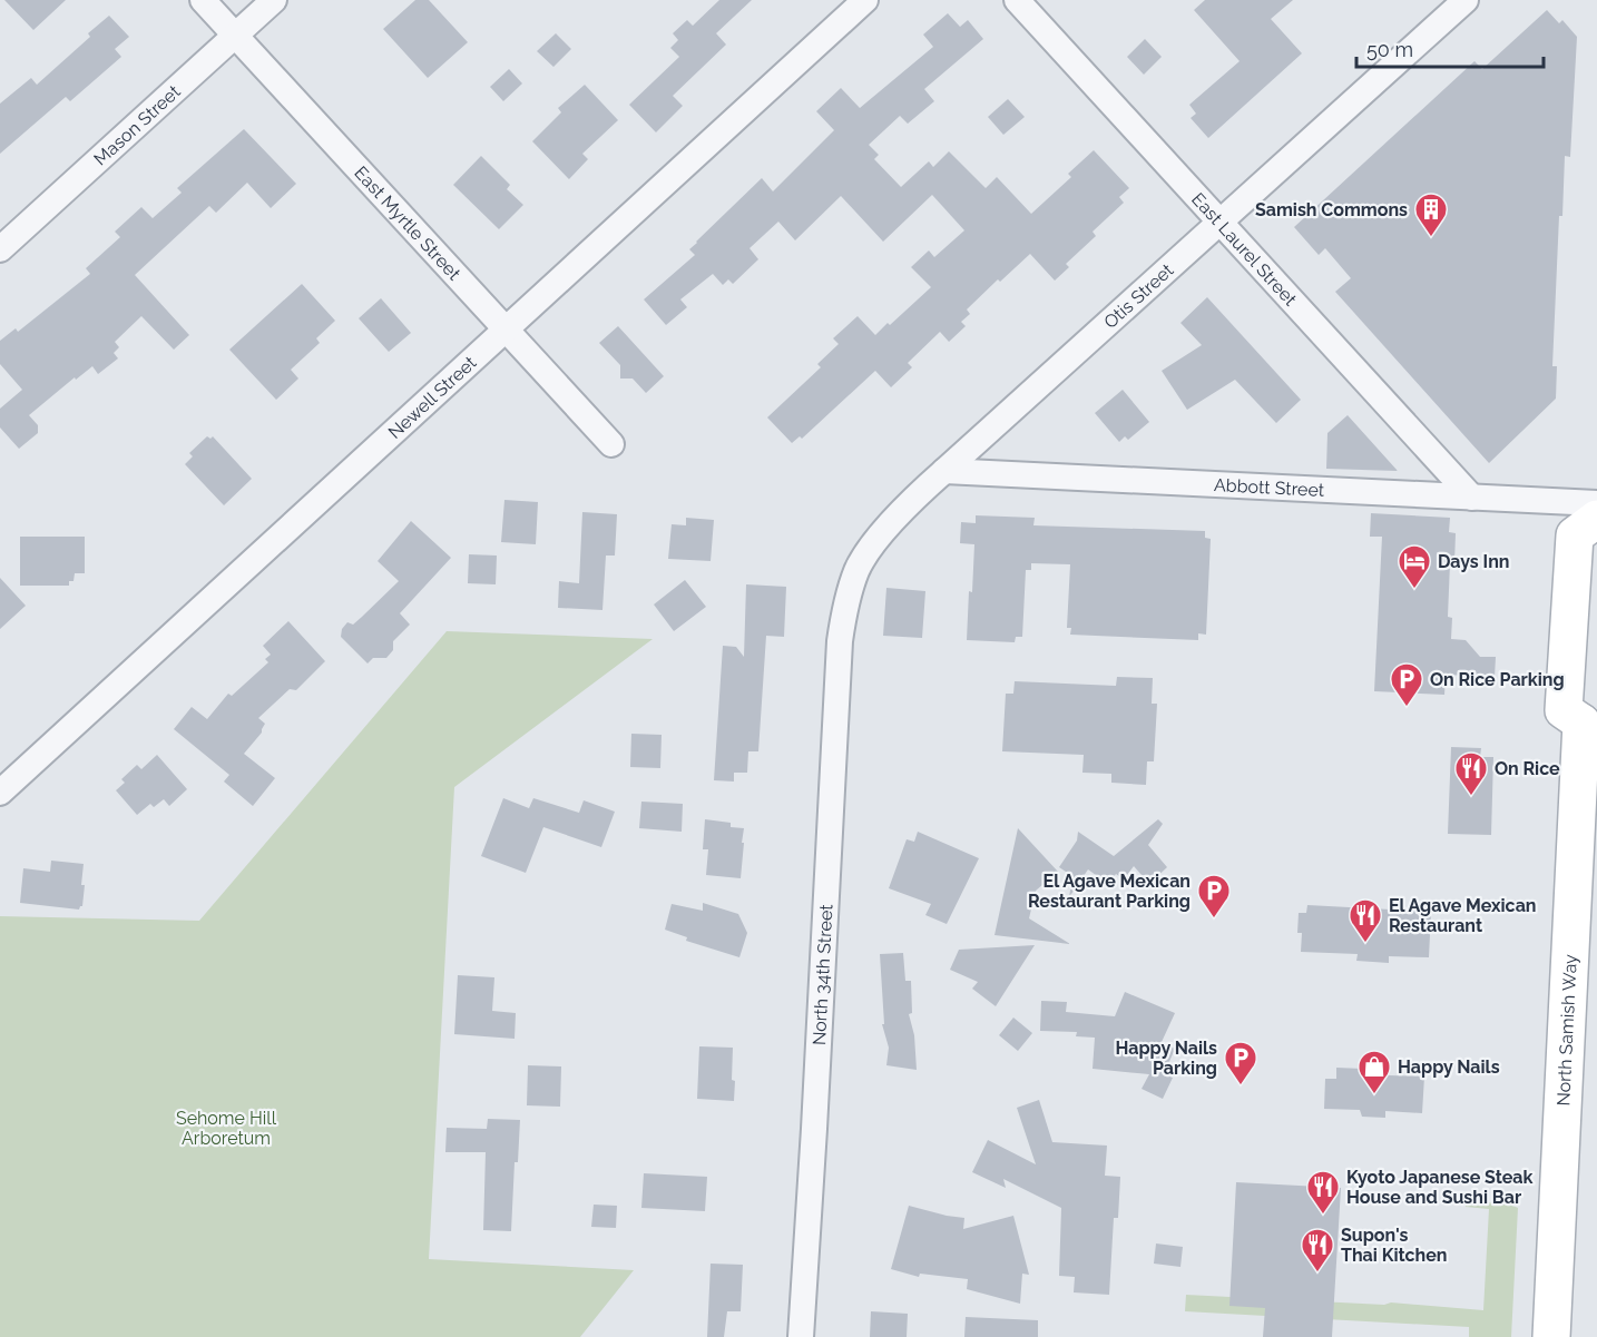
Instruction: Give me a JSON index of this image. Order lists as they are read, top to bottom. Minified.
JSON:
{"streets":{"main road":["North Samish Way"],"street":["Mason Street","East Myrtle Street","East Laurel Street","Otis Street","Newell Street","Abbott Street","North 34th Street"]},"crossings":[["Mason Street","East Myrtle Street"],["East Myrtle Street","Newell Street"],["East Laurel Street","Otis Street"],["East Laurel Street","Abbott Street"],["Otis Street","Abbott Street"],["Otis Street","North 34th Street"]],"parks":["Sehome Hill Arboretum"],"places":{"building":["Samish Commons"],"hotel":["Days Inn"],"parking":["On Rice Parking","El Agave Mexican Restaurant Parking","Happy Nails Parking"],"restaurant":["On Rice","El Agave Mexican Restaurant","Kyoto Japanese Steak House and Sushi Bar","Supon's Thai Kitchen"],"shop":["Happy Nails"]},"scale_bar":"50 m"}
